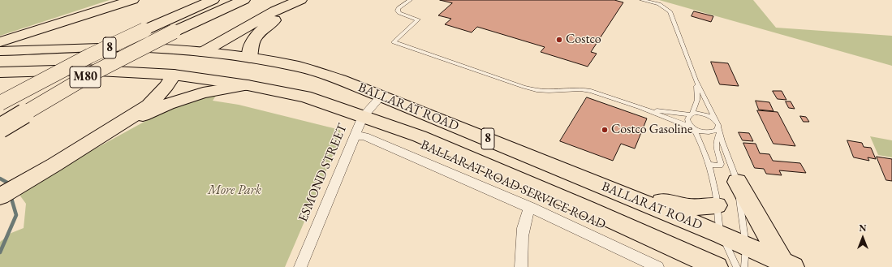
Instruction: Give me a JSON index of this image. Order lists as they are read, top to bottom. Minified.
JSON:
{"streets":{"highway":["8","M80","BALLARAT ROAD"],"street":["ESMOND STREET","BALLARAT ROAD SERVICE ROAD"]},"crossings":[["BALLARAT ROAD","ESMOND STREET"],["ESMOND STREET","BALLARAT ROAD SERVICE ROAD"]],"parks":["More Park"],"places":["Costco","Costco Gasoline"],"north":"top"}
